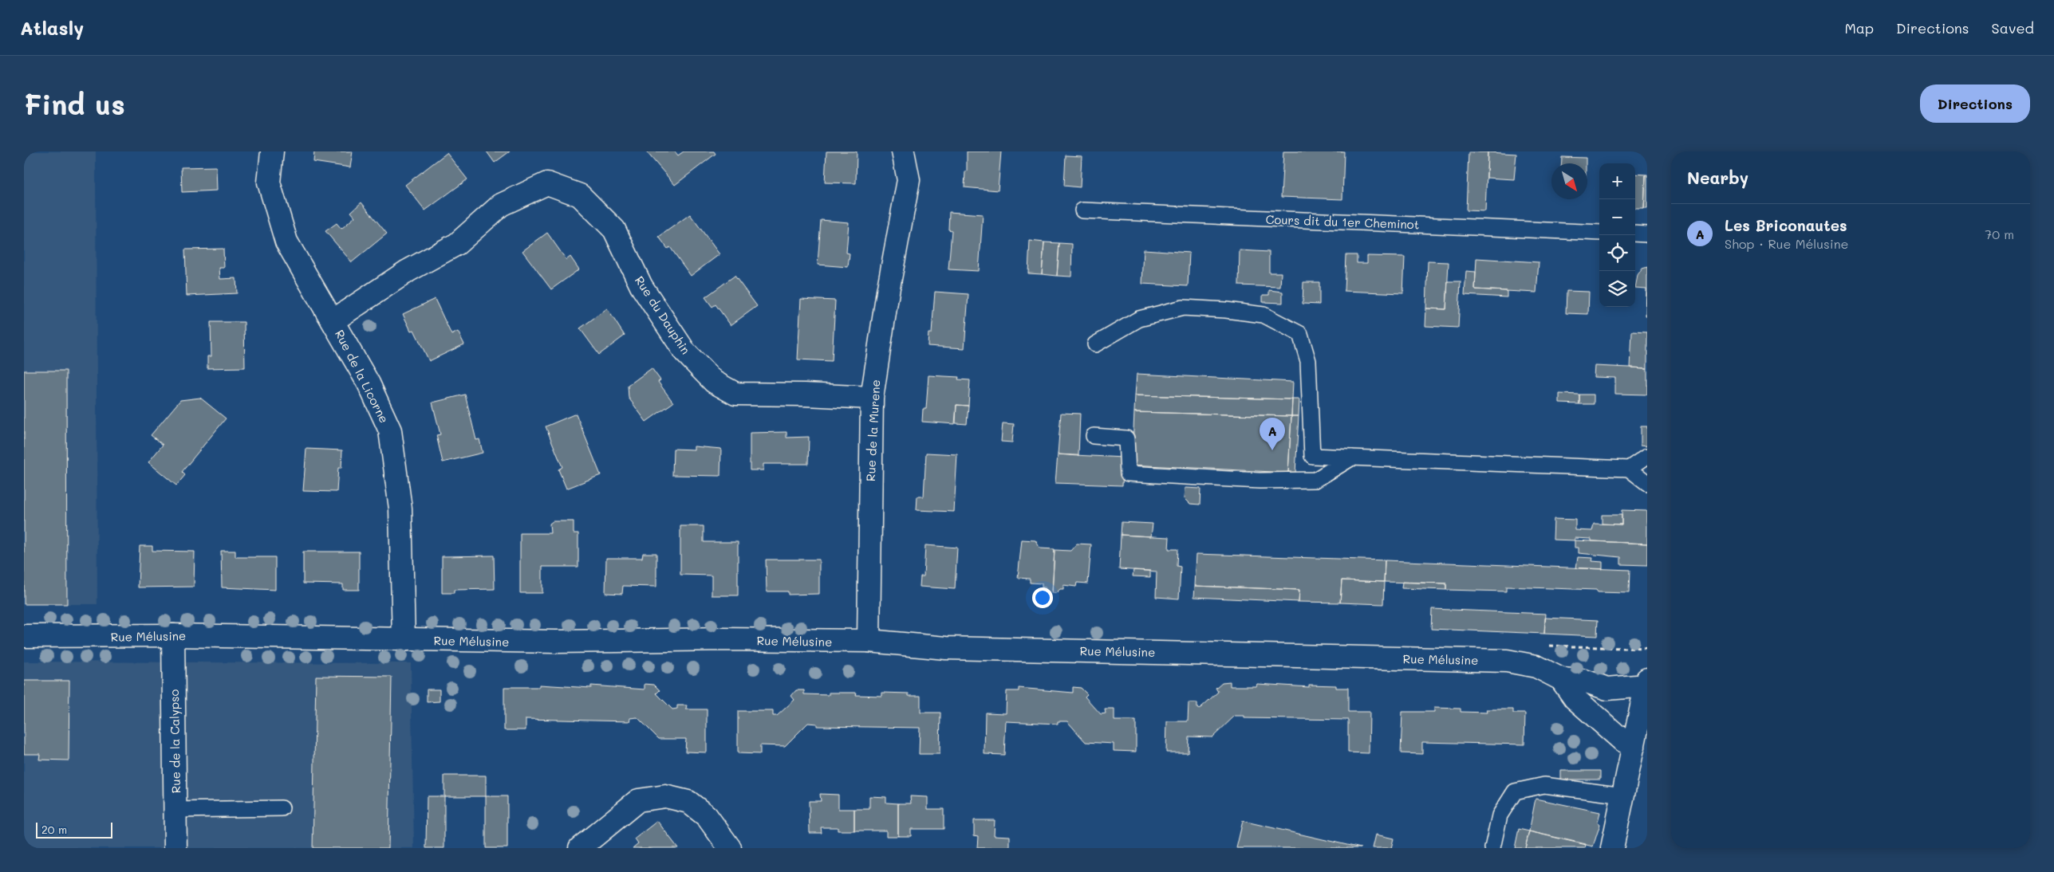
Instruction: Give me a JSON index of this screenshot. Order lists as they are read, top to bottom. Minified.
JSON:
{"streets":{"street":["Rue du Dauphin","Rue de la Licorne","Rue de la Murene","Rue Mélusine","Rue de la Calypso"],"lane":["Cours dit du 1er Cheminot"]},"crossings":[["Rue du Dauphin","Rue de la Licorne"],["Rue du Dauphin","Rue de la Murene"],["Rue de la Licorne","Rue Mélusine"],["Rue de la Murene","Rue Mélusine"],["Rue Mélusine","Rue de la Calypso"]],"scale_bar":"20 m","north":"bottom right","page":{"header":"Atlasly","nav":["Map","Directions","Saved"],"buttons":"Directions","title":"Find us","heading":"Nearby","map_buttons":["+","−"],"list":[{"mark":"A","name":"Les Briconautes","note":"Shop · Rue Mélusine","value":"70 m"}],"pins":"A","scale":"20 m"}}
